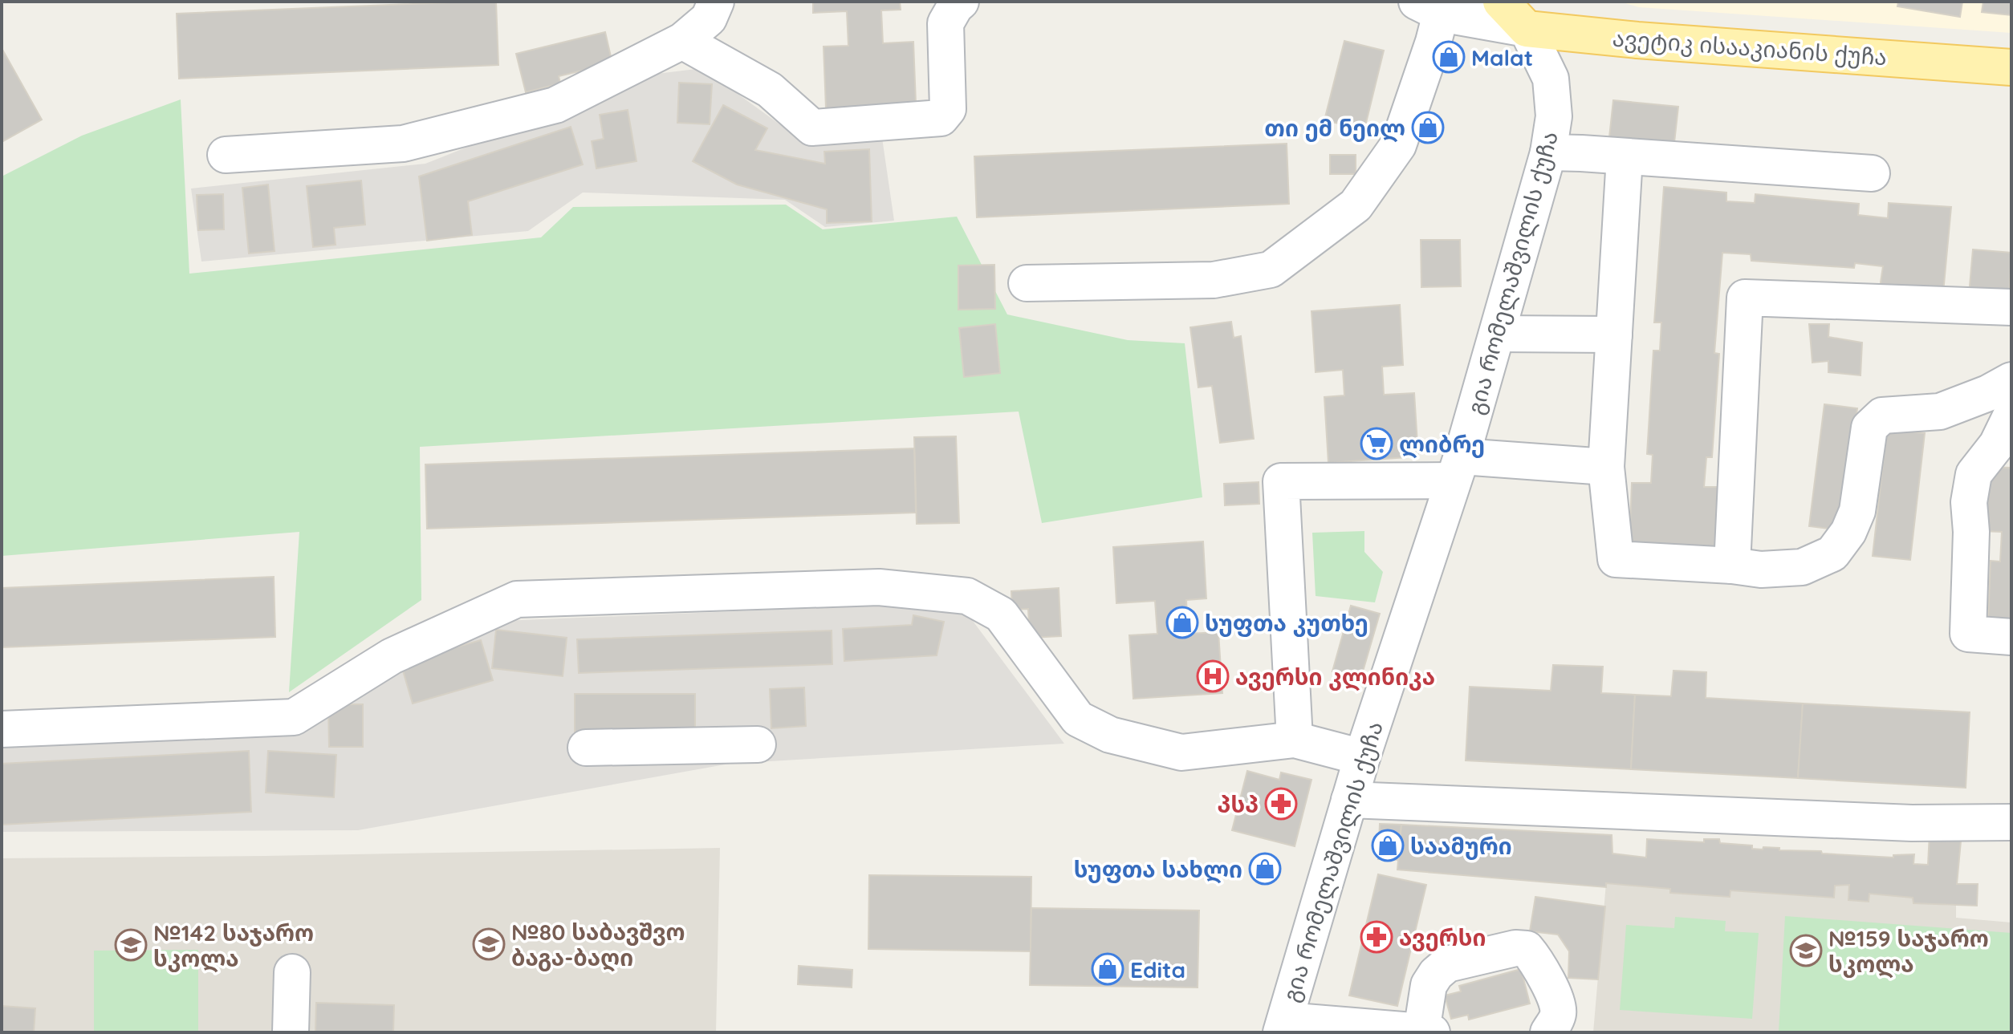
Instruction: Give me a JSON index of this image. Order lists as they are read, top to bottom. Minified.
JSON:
{"streets":{"main road":["ავეტიკ ისააკიანის ქუჩა"],"street":["გია რომელაშვილის ქუჩა"]},"crossings":[["ავეტიკ ისააკიანის ქუჩა","გია რომელაშვილის ქუჩა"]],"places":{"shop":["Malat","თი ემ ნეილ","სუფთა კუთხე","საამური","სუფთა სახლი","Edita"],"supermarket":["ლიბრე"],"hospital":["ავერსი კლინიკა"],"pharmacy":["პსპ","ავერსი"],"school or university":["№80 საბავშვო ბაგა-ბაღი","№142 საჯარო სკოლა","№159 საჯარო სკოლა"]}}
